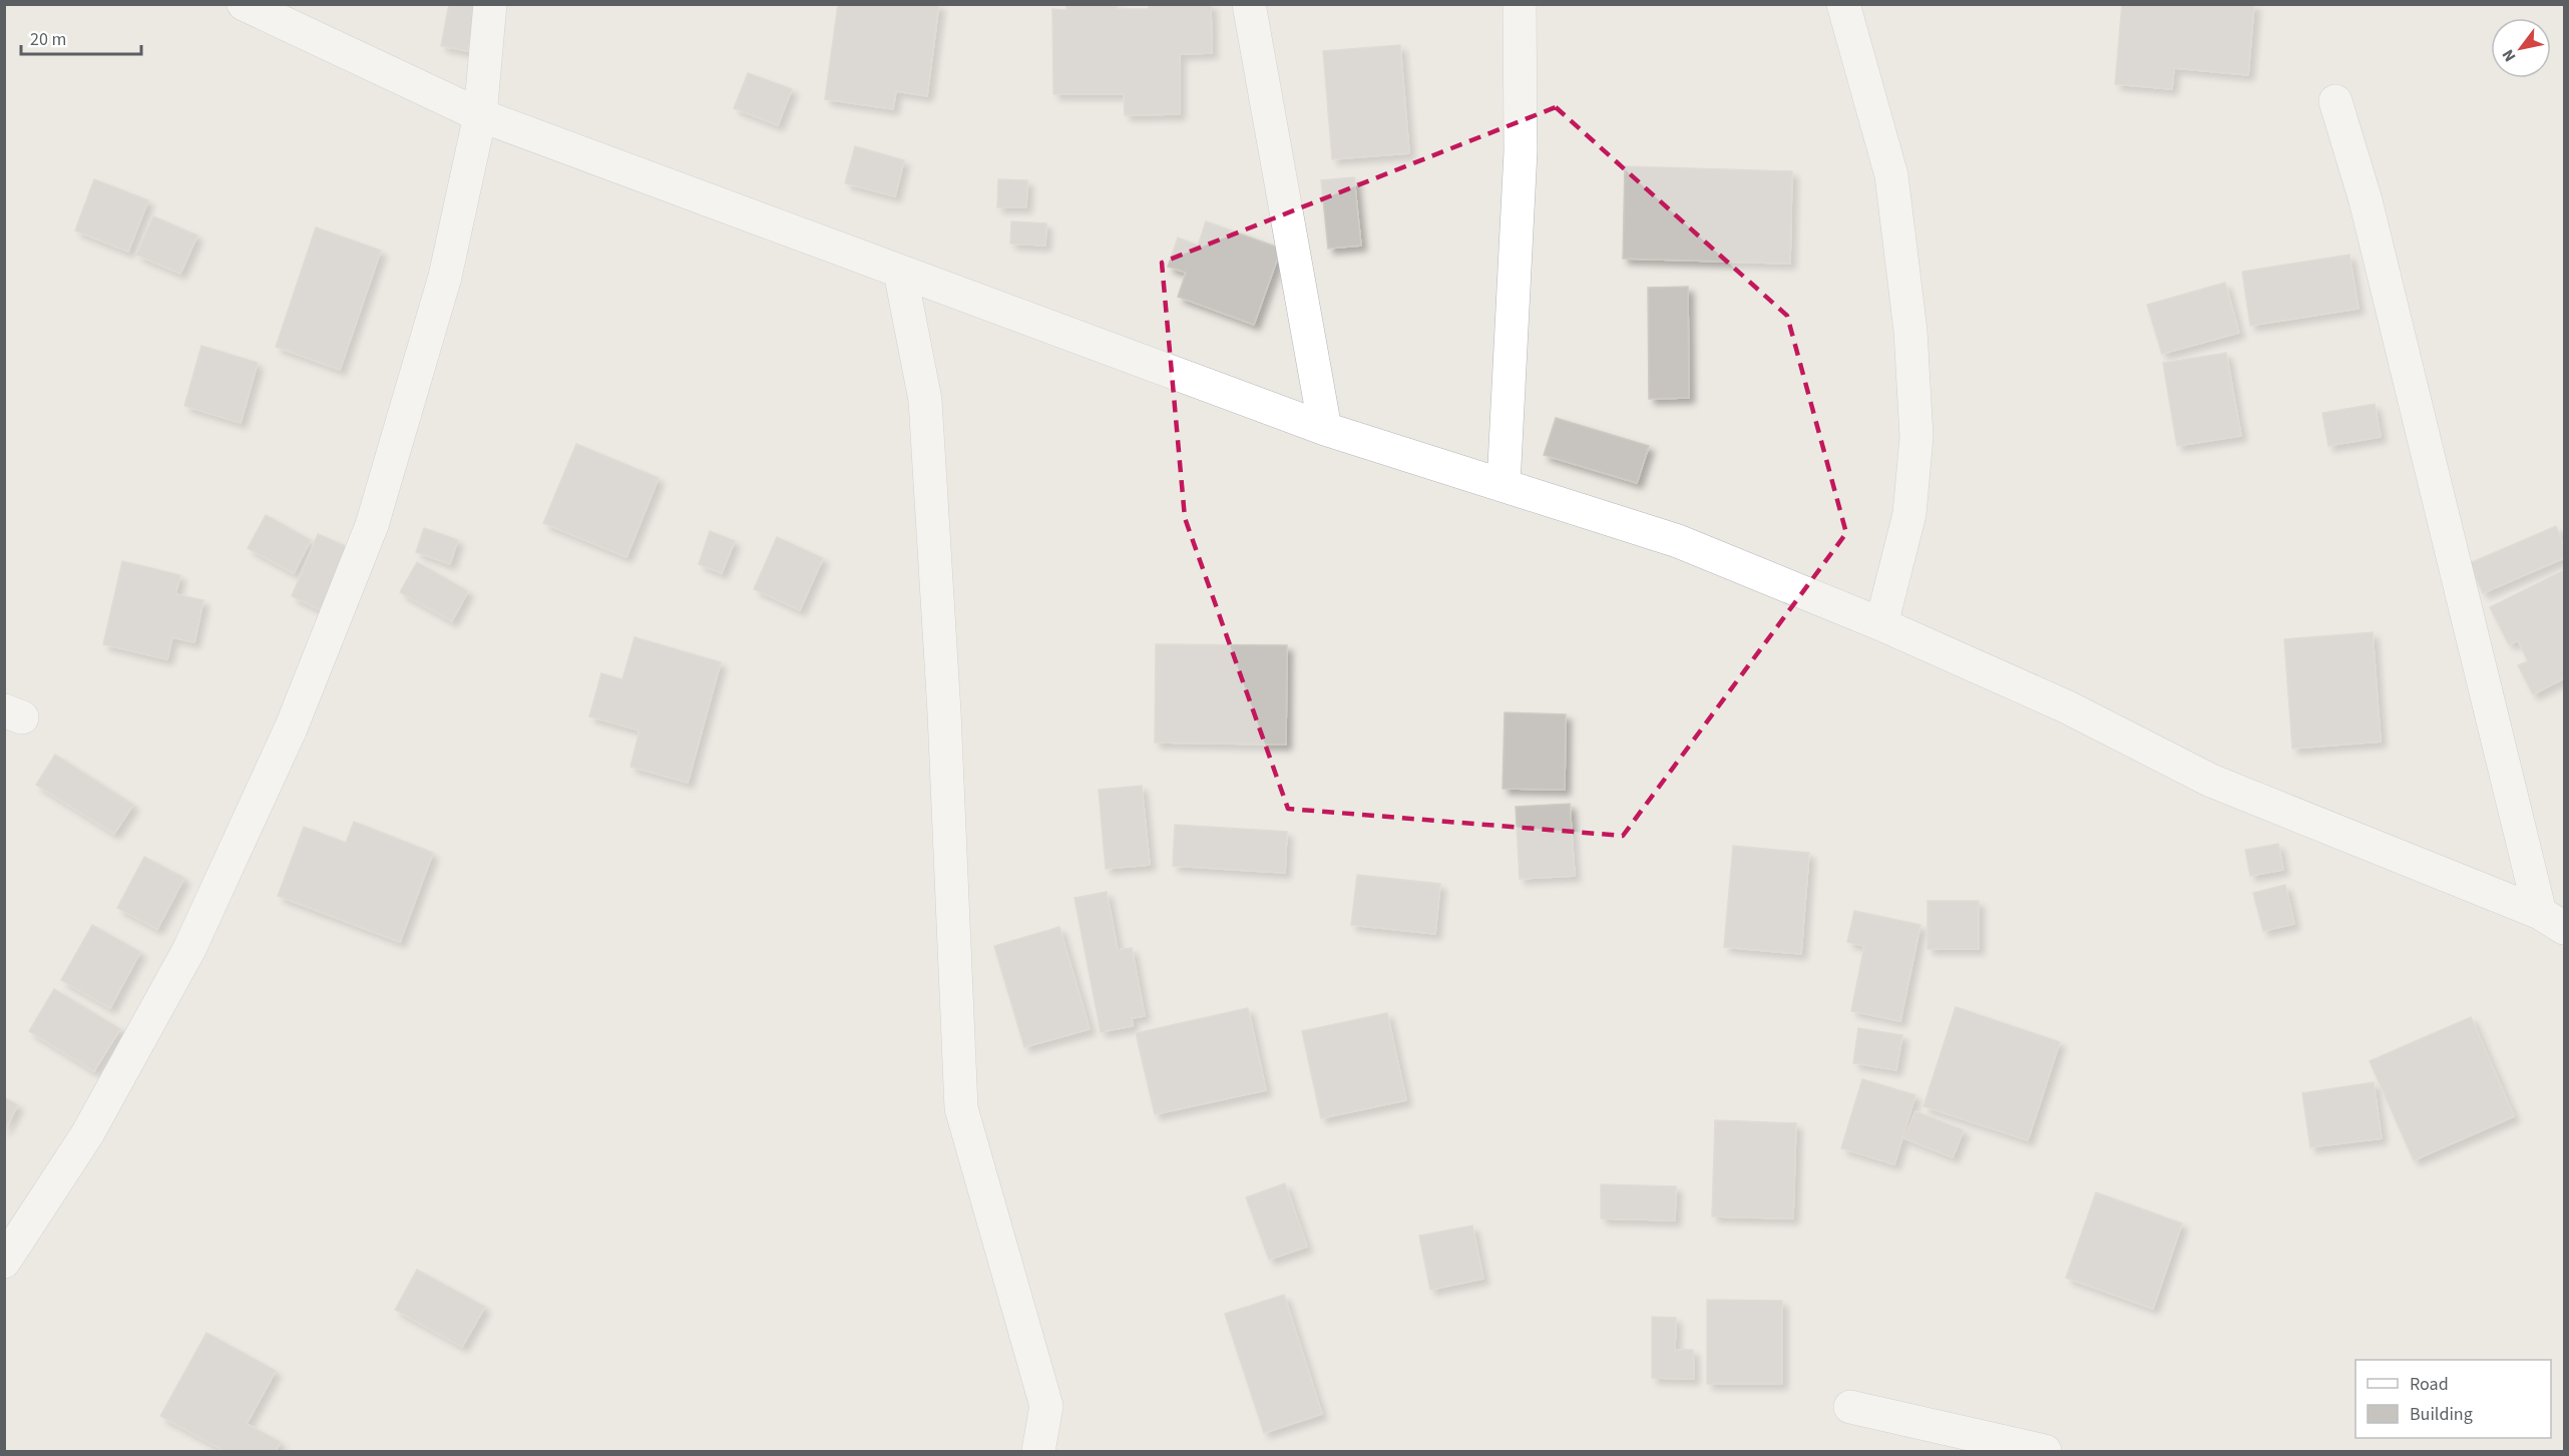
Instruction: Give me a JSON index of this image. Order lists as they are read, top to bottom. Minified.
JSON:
{"legend":["Road","Building"],"scale_bar":"20 m","north":"bottom left"}
